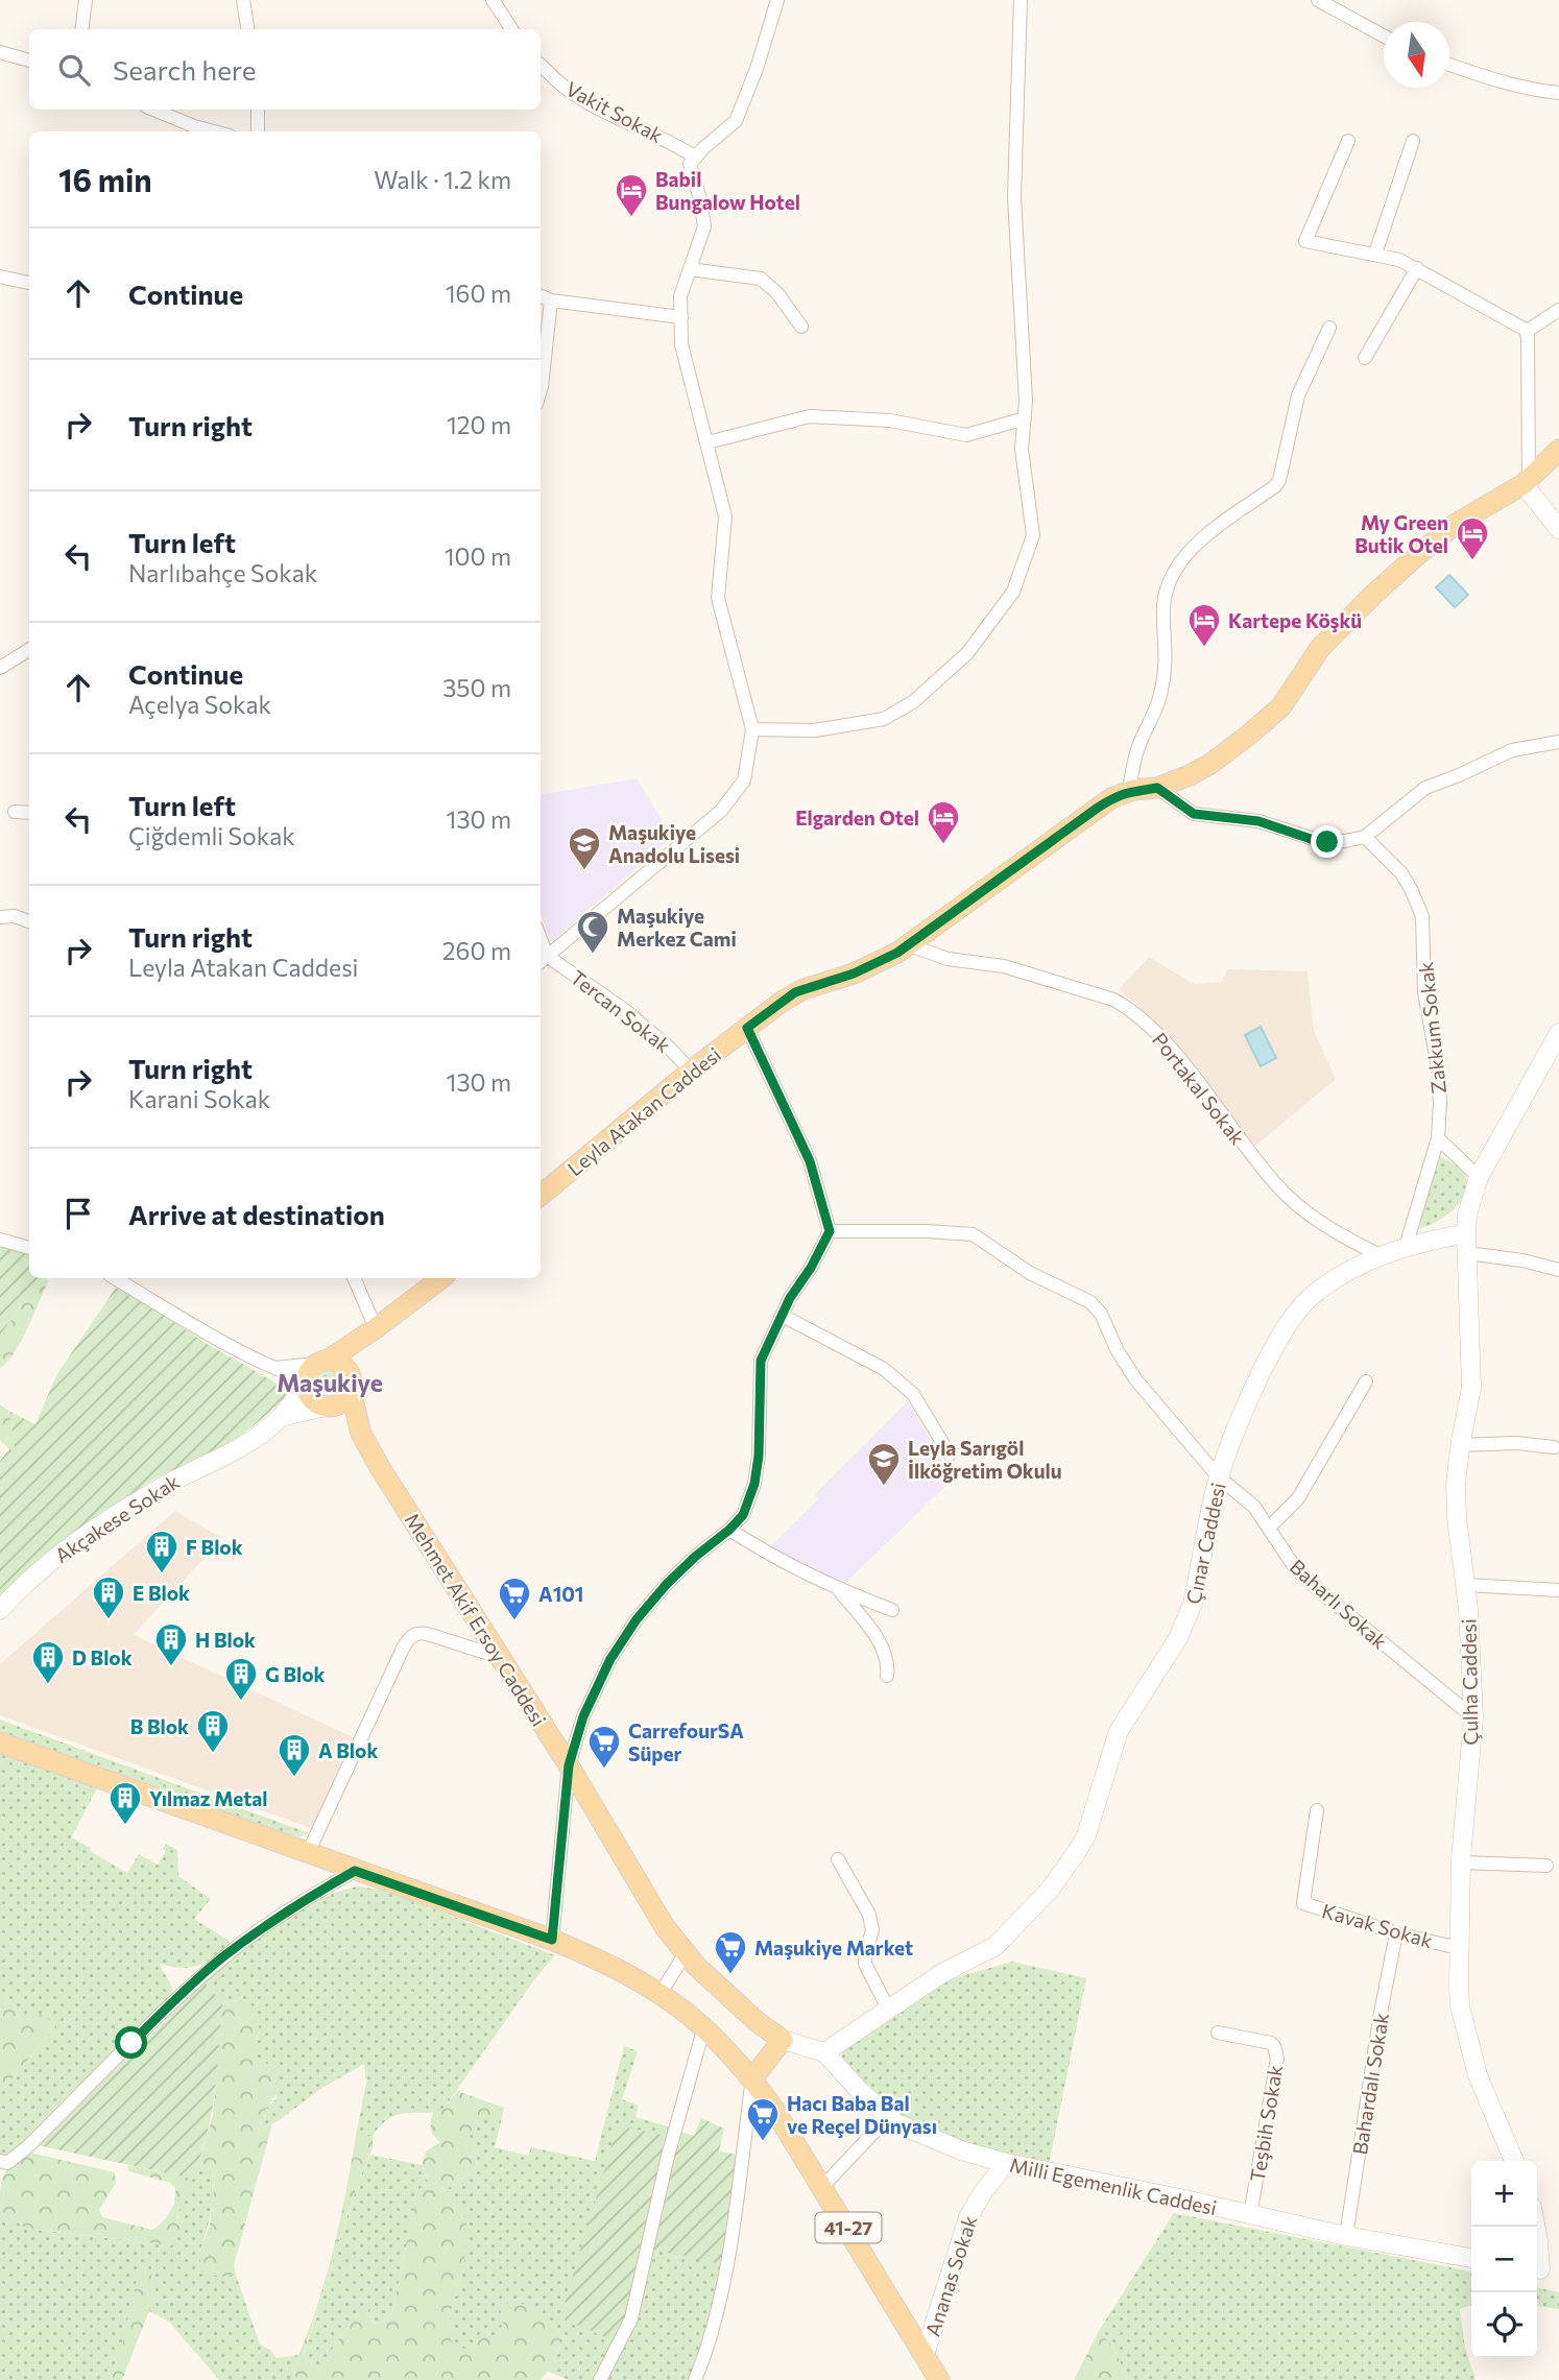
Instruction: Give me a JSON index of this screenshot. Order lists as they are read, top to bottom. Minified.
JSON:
{"streets":{"main road":["Leyla Atakan Caddesi","Mehmet Akif Ersoy Caddesi","41-27"],"street":["Vakit Sokak","Tercan Sokak","Zakkum Sokak","Portakal Sokak","Akçakese Sokak","Çınar Caddesi","Baharlı Sokak","Çulha Caddesi","Kavak Sokak","Bahardalı Sokak","Teşbih Sokak","Milli Egemenlik Caddesi","Ananas Sokak"]},"crossings":[["Tercan Sokak","Leyla Atakan Caddesi"],["Zakkum Sokak","Çınar Caddesi"],["Portakal Sokak","Leyla Atakan Caddesi"],["Portakal Sokak","Çınar Caddesi"],["Çınar Caddesi","Baharlı Sokak"],["Çınar Caddesi","Çulha Caddesi"],["Çınar Caddesi","Milli Egemenlik Caddesi"],["Baharlı Sokak","Çulha Caddesi"],["Mehmet Akif Ersoy Caddesi","Milli Egemenlik Caddesi"],["Çulha Caddesi","Kavak Sokak"],["Kavak Sokak","Bahardalı Sokak"],["Bahardalı Sokak","Milli Egemenlik Caddesi"],["Teşbih Sokak","Milli Egemenlik Caddesi"],["Milli Egemenlik Caddesi","Ananas Sokak"],["41-27","Ananas Sokak"]],"districts":["Maşukiye"],"places":{"hotel":["Babil Bungalow Hotel","My Green Butik Otel","Kartepe Köşkü","Elgarden Otel"],"school or university":["Maşukiye Anadolu Lisesi","Leyla Sarıgöl İlköğretim Okulu"],"mosque":["Maşukiye Merkez Cami"],"building":["F Blok","E Blok","H Blok","D Blok","G Blok","B Blok","A Blok","Yılmaz Metal"],"supermarket":["A101","CarrefourSA Süper","Maşukiye Market","Hacı Baba Bal ve Reçel Dünyası"]},"north":"bottom","page":{"search":"Search here","heading":["16 min","Walk · 1.2 km"],"list":[["Continue","160 m"],["Turn right","120 m"],["Turn left","Narlıbahçe Sokak","100 m"],["Continue","Açelya Sokak","350 m"],["Turn left","Çiğdemli Sokak","130 m"],["Turn right","Leyla Atakan Caddesi","260 m"],["Turn right","Karani Sokak","130 m"],"Arrive at destination"],"map_buttons":["+","−"]}}
